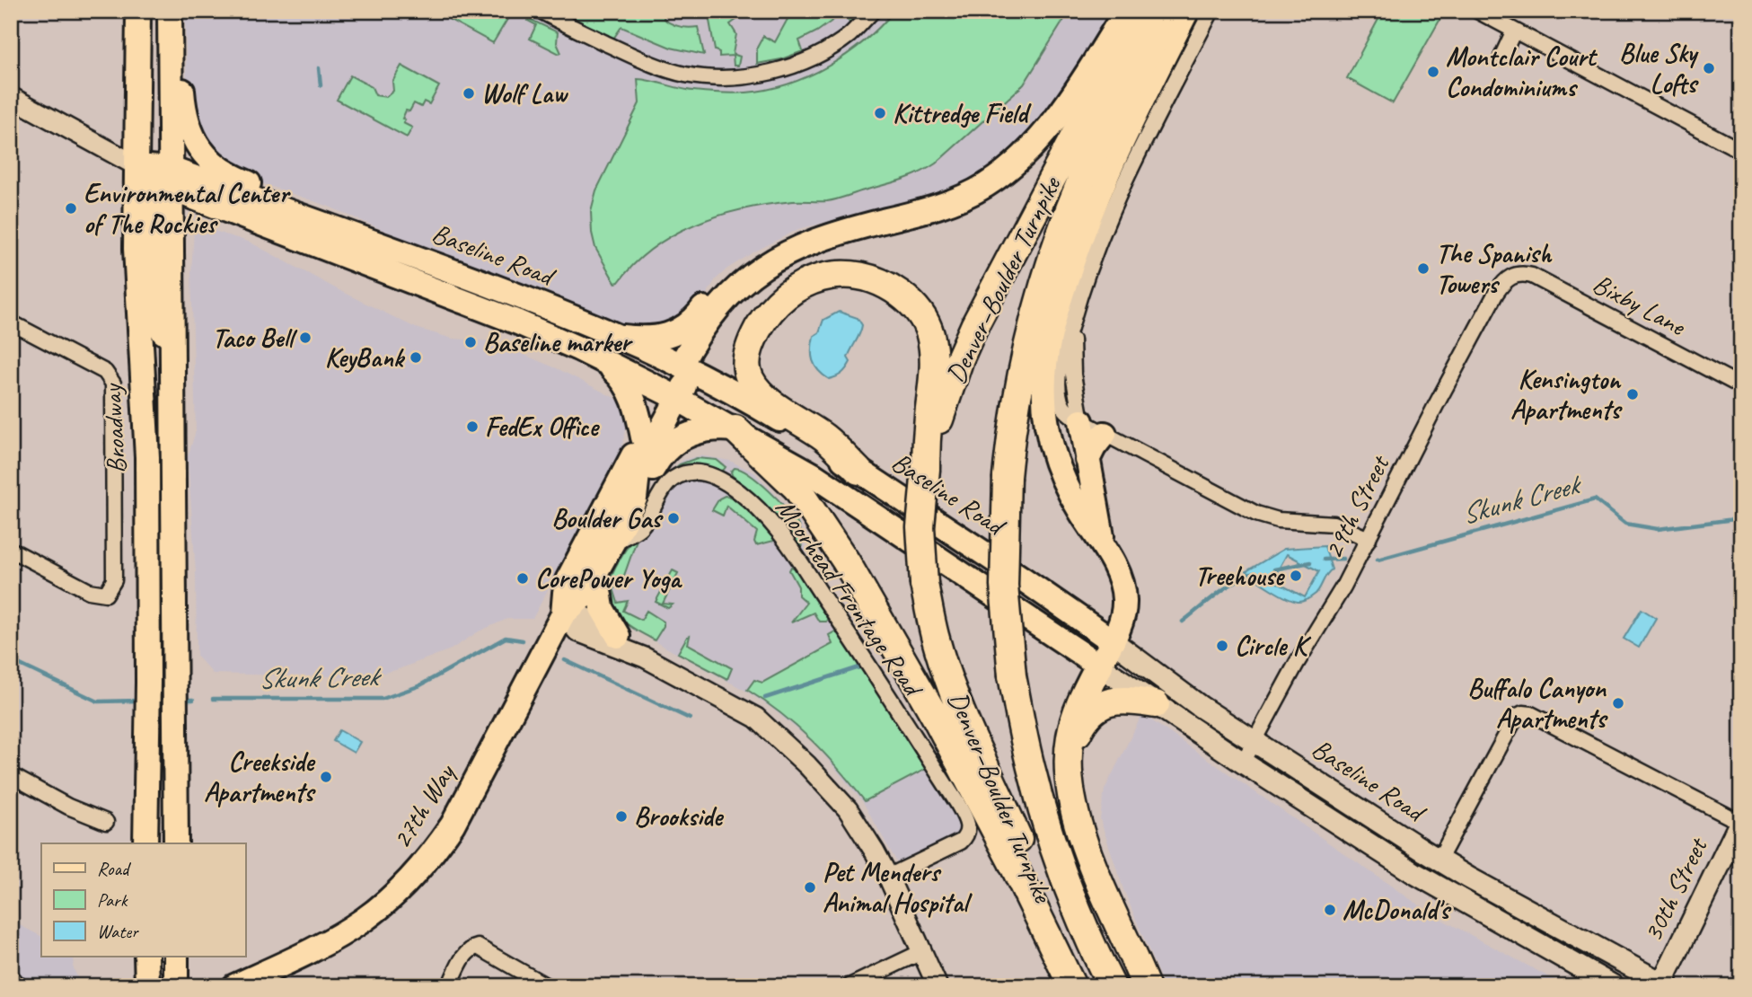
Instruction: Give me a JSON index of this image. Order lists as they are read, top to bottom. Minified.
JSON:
{"streets":{"highway":["Denver–Boulder Turnpike"],"main road":["Baseline Road","Broadway","27th Way","30th Street"],"street":["Bixby Lane","29th Street","Moorhead Frontage Road"]},"crossings":[["Baseline Road","Broadway"],["Baseline Road","29th Street"],["Baseline Road","27th Way"],["Baseline Road","30th Street"],["Bixby Lane","29th Street"],["Moorhead Frontage Road","27th Way"]],"water":["Skunk Creek"],"places":["Blue Sky Lofts","Montclair Court Condominiums","Wolf Law","Kittredge Field","Environmental Center of The Rockies","The Spanish Towers","Taco Bell","Baseline marker","KeyBank","Kensington Apartments","FedEx Office","Boulder Gas","Treehouse","CorePower Yoga","Circle K","Buffalo Canyon Apartments","Creekside Apartments","Brookside","Pet Menders Animal Hospital","McDonald's"],"legend":["Road","Park","Water"]}
